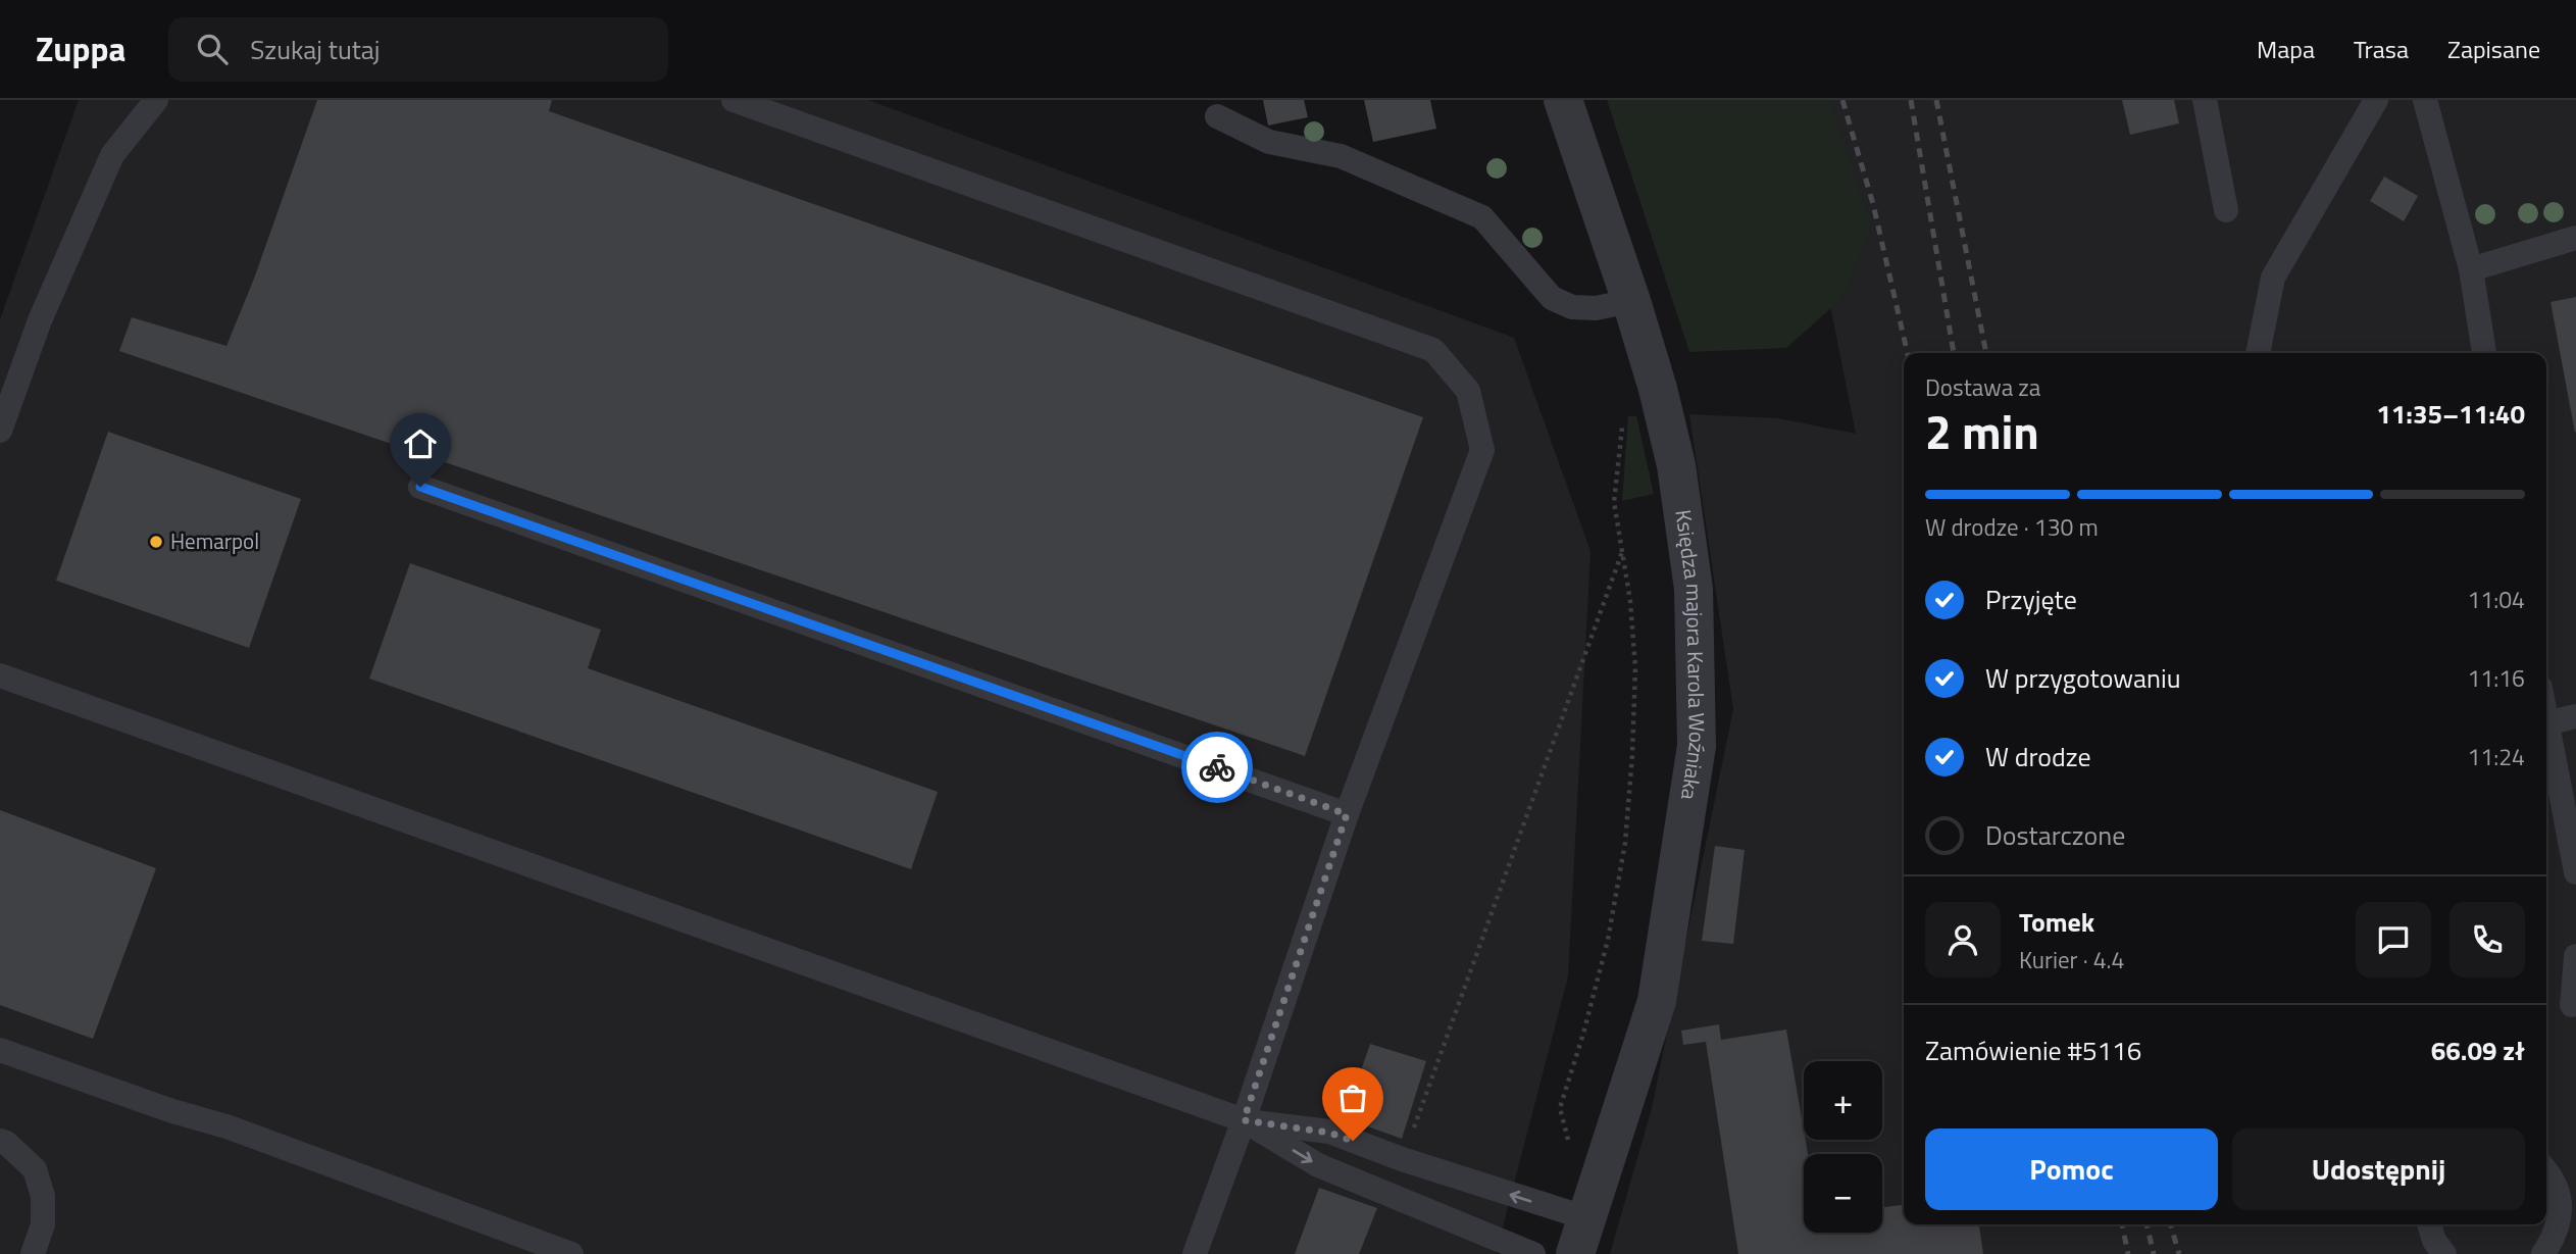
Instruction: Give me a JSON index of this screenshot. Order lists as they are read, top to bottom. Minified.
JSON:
{"streets":{"street":["Księdza majora Karola Woźniaka"]},"places":["Hemarpol"],"page":{"header":"Zuppa","search":"Szukaj tutaj","nav":["Mapa","Trasa","Zapisane"],"heading":["2 min","Dostawa za","11:35–11:40"],"panel":["Tomek","Kurier · 4.4","Zamówienie #5116","66.09 zł"],"bar":"W drodze · 130 m","list":[["Przyjęte","11:04"],["W przygotowaniu","11:16"],["W drodze","11:24"],"Dostarczone"],"map_buttons":["+","−"],"buttons":["Pomoc","Udostępnij"]}}
